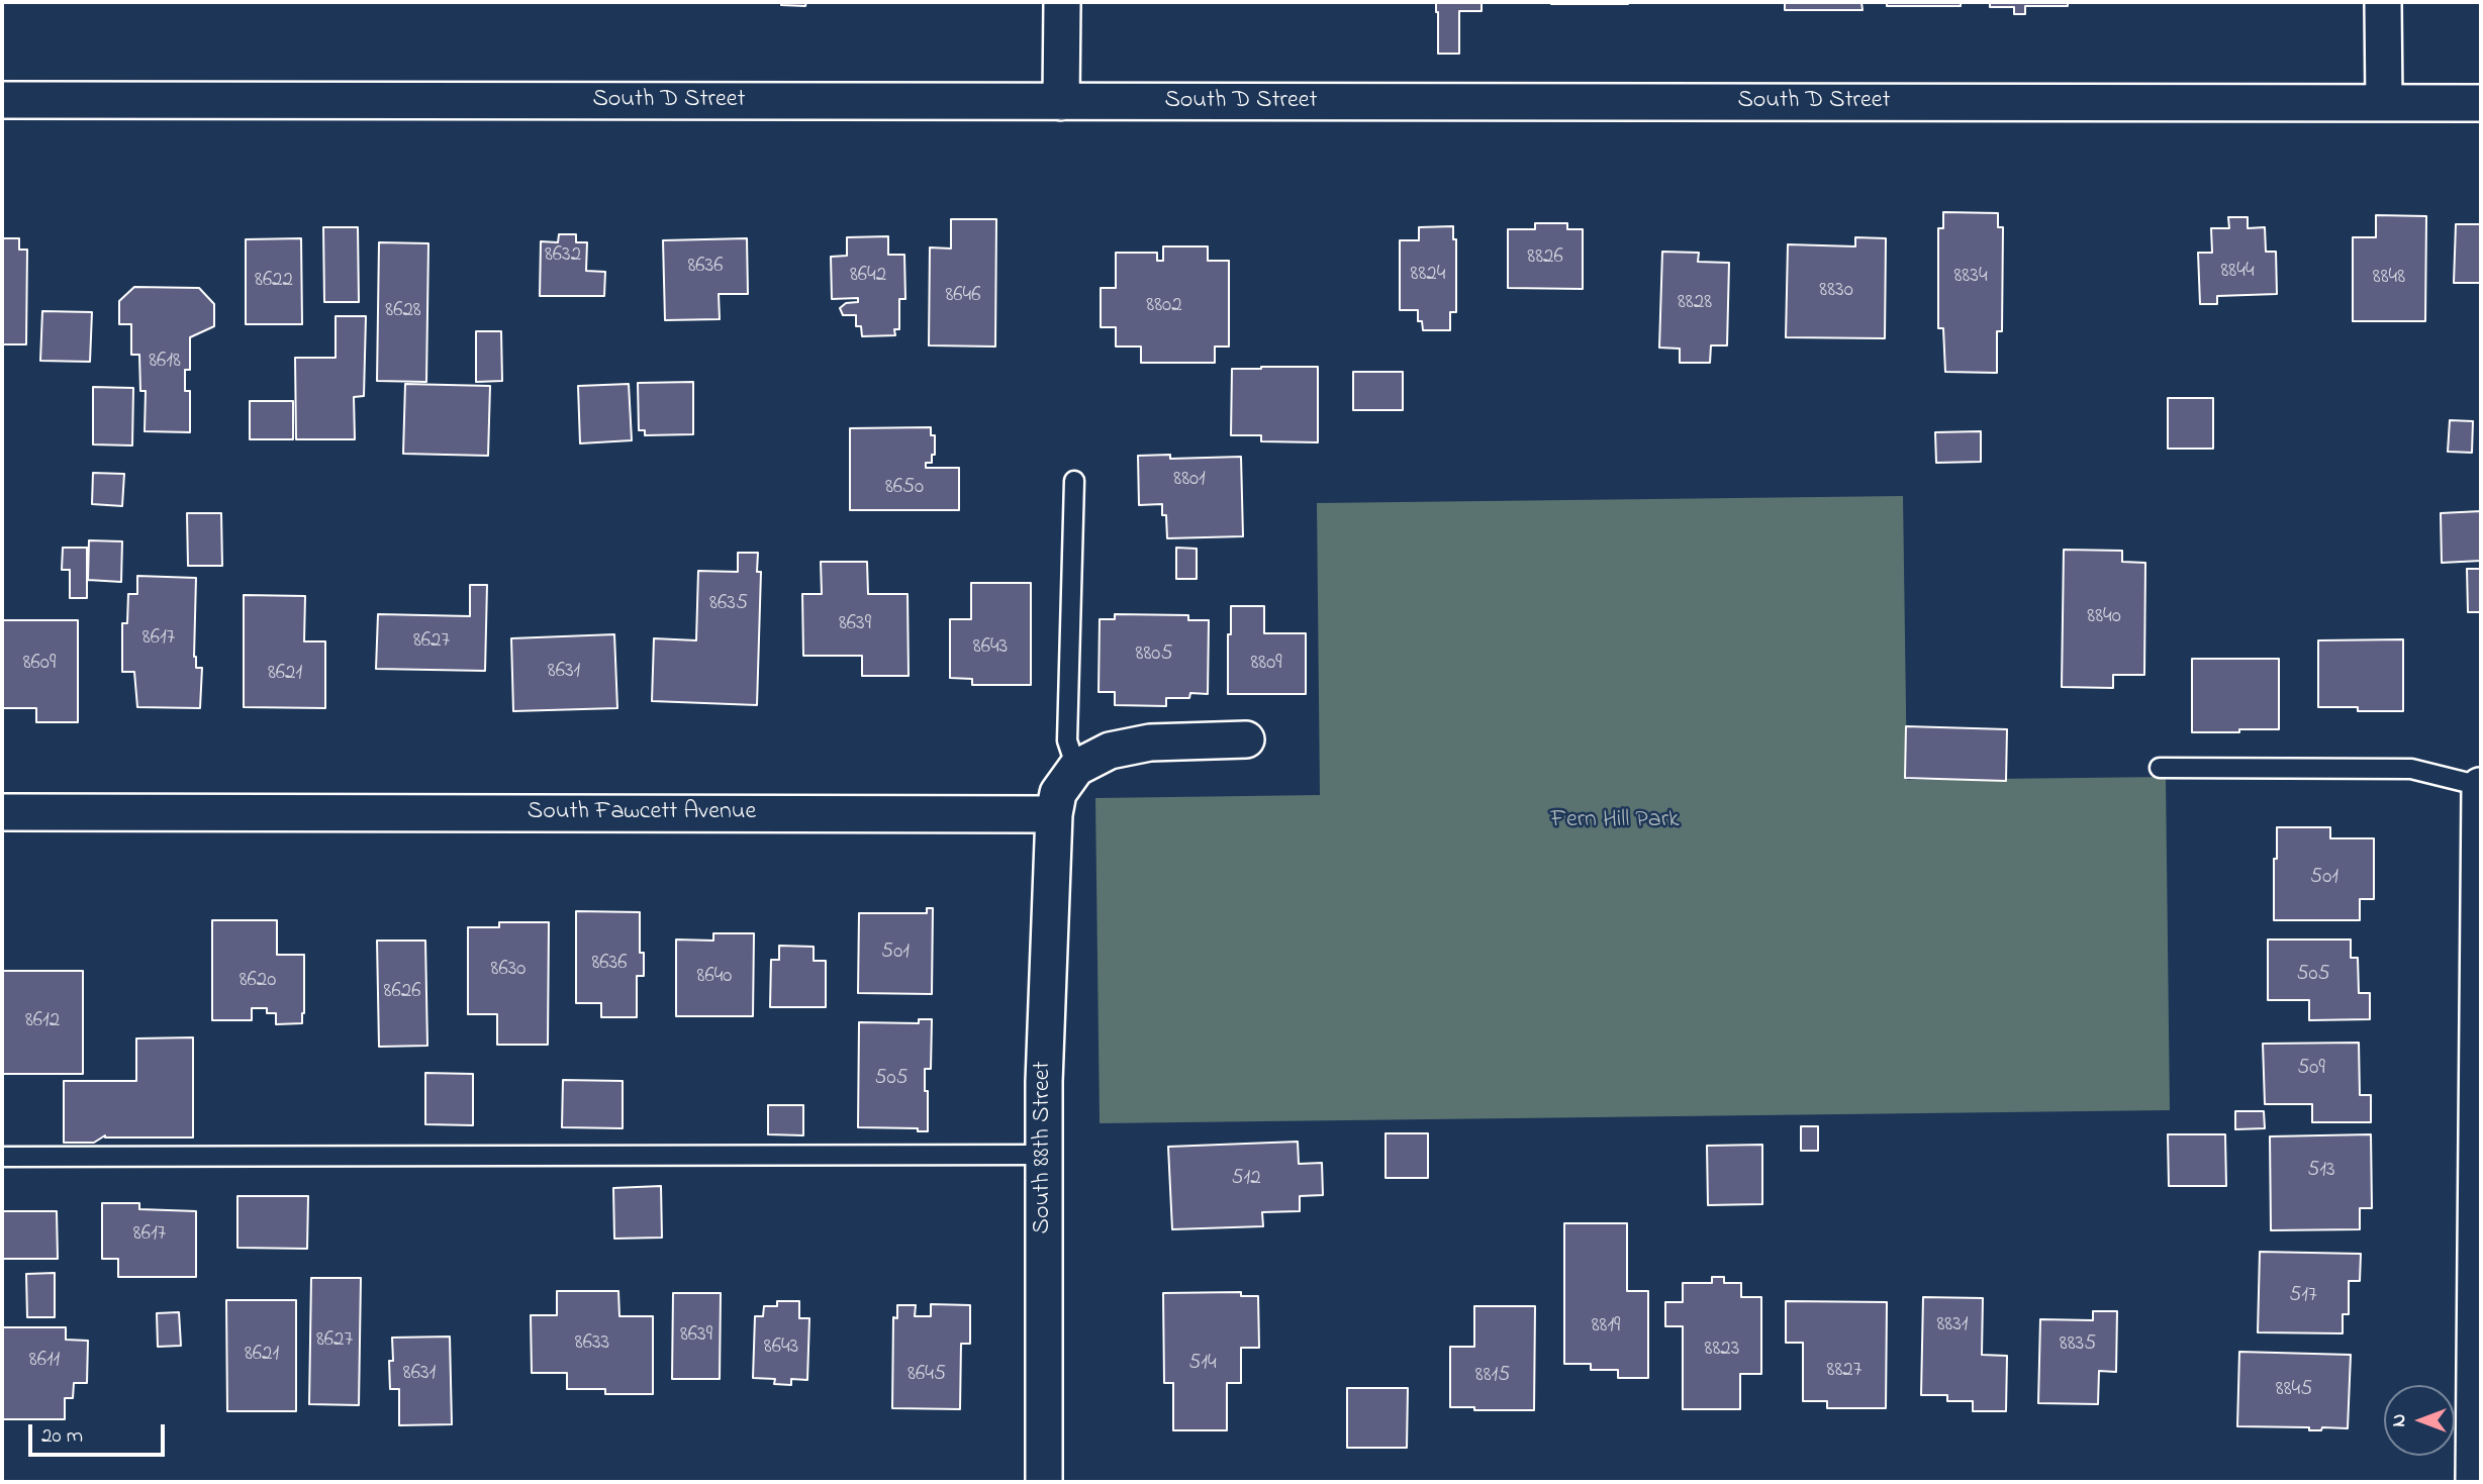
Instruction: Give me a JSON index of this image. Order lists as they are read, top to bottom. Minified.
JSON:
{"streets":{"street":["South D Street","South Fawcett Avenue","South 88th Street"]},"crossings":[["South Fawcett Avenue","South 88th Street"]],"parks":["Fern Hill Park"],"house_numbers":["8632","8826","8636","8844","8824","8642","8834","8848","8622","8830","8646","8828","8802","8628","8618","8801","8650","8635","8840","8639","8617","8627","8643","8805","8609","8809","8631","8621","501","501","8636","8630","505","8640","8620","8626","8612","509","505","513","512","8617","517","8831","8819","8639","8627","8633","8835","8643","8823","8621","8611","514","8827","8631","8645","8815","8845"],"scale_bar":"20 m","north":"left"}
